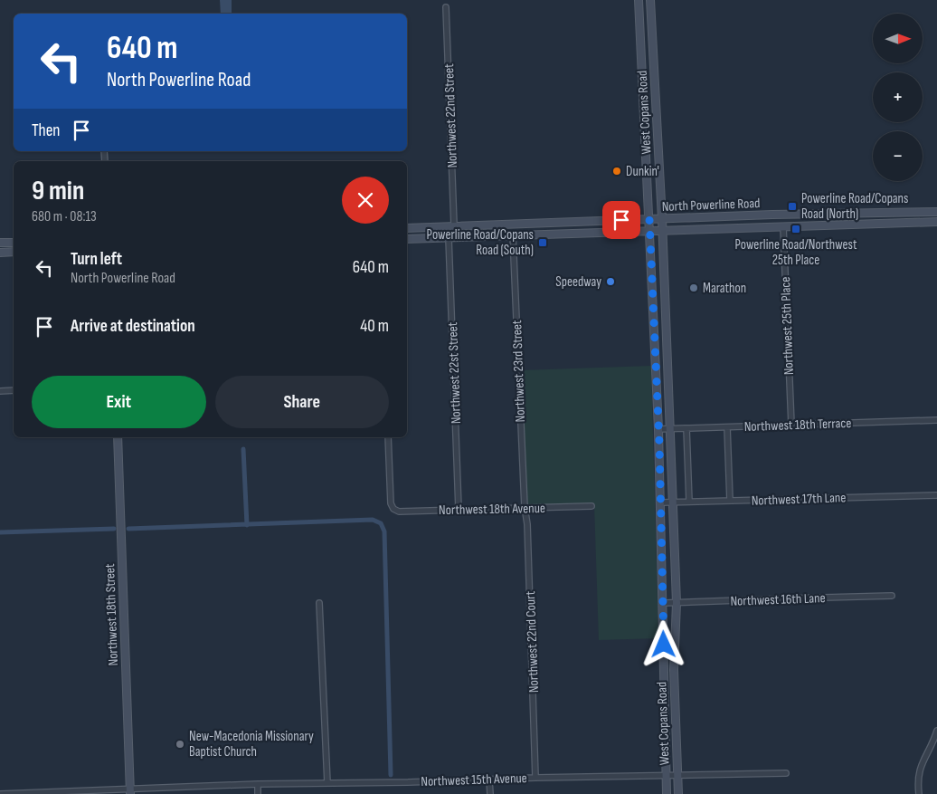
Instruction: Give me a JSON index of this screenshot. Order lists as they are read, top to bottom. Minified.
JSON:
{"streets":{"main road":["West Copans Road","North Powerline Road","Northwest 18th Street"],"street":["Northwest 22nd Street","Northwest 25th Place","Northwest 23rd Street","Northwest 22st Street","Northwest 18th Terrace","Northwest 17th Lane","Northwest 18th Avenue","Northwest 16th Lane","Northwest 22nd Court","Northwest 15th Avenue"]},"crossings":[["West Copans Road","North Powerline Road"],["West Copans Road","Northwest 18th Terrace"],["West Copans Road","Northwest 17th Lane"],["West Copans Road","Northwest 16th Lane"],["West Copans Road","Northwest 15th Avenue"],["Northwest 22nd Street","North Powerline Road"],["North Powerline Road","Northwest 25th Place"],["North Powerline Road","Northwest 23rd Street"],["North Powerline Road","Northwest 22st Street"],["Northwest 25th Place","Northwest 18th Terrace"],["Northwest 23rd Street","Northwest 18th Avenue"],["Northwest 23rd Street","Northwest 22nd Court"],["Northwest 22st Street","Northwest 18th Avenue"],["Northwest 18th Avenue","Northwest 22nd Court"],["Northwest 18th Street","Northwest 15th Avenue"],["Northwest 22nd Court","Northwest 15th Avenue"]],"places":{"other":["Dunkin'","Speedway","Marathon","New-Macedonia Missionary Baptist Church"],"transit":["Powerline Road/Copans Road (North)","Powerline Road/Northwest 25th Place","Powerline Road/Copans Road (South)"]},"north":"right","page":{"map_buttons":["+","−"],"turn":["640 m","North Powerline Road"],"then":"Then","heading":["9 min","680 m · 08:13"],"list":[{"name":"Turn left","note":"North Powerline Road","value":"640 m"},{"name":"Arrive at destination","value":"40 m"}],"buttons":["Exit","Share"]}}
